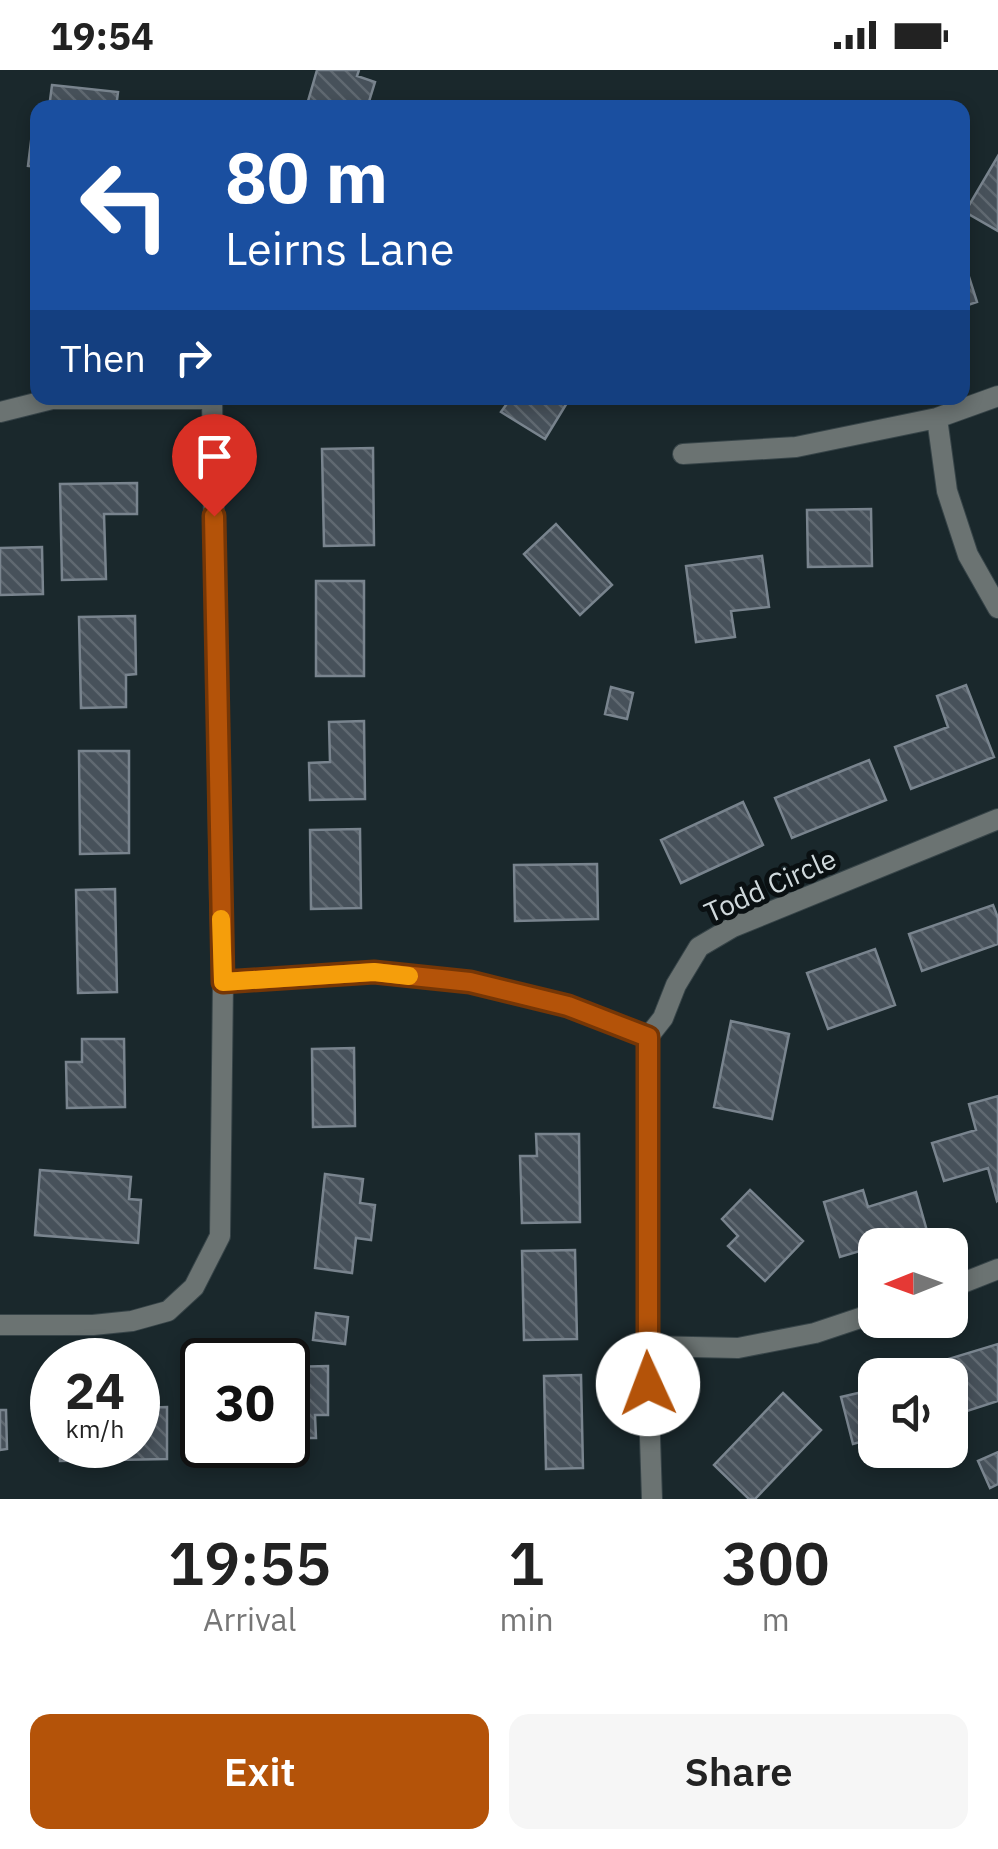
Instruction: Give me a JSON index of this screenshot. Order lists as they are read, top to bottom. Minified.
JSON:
{"streets":{"street":["Todd Circle"]},"north":"left","page":{"status":"19:54","turn":["80 m","Leirns Lane"],"then":"Then","speed":"24 km/h","limit":"30","eta":["19:55","Arrival","1","min","300","m"],"buttons":["Exit","Share"]}}
